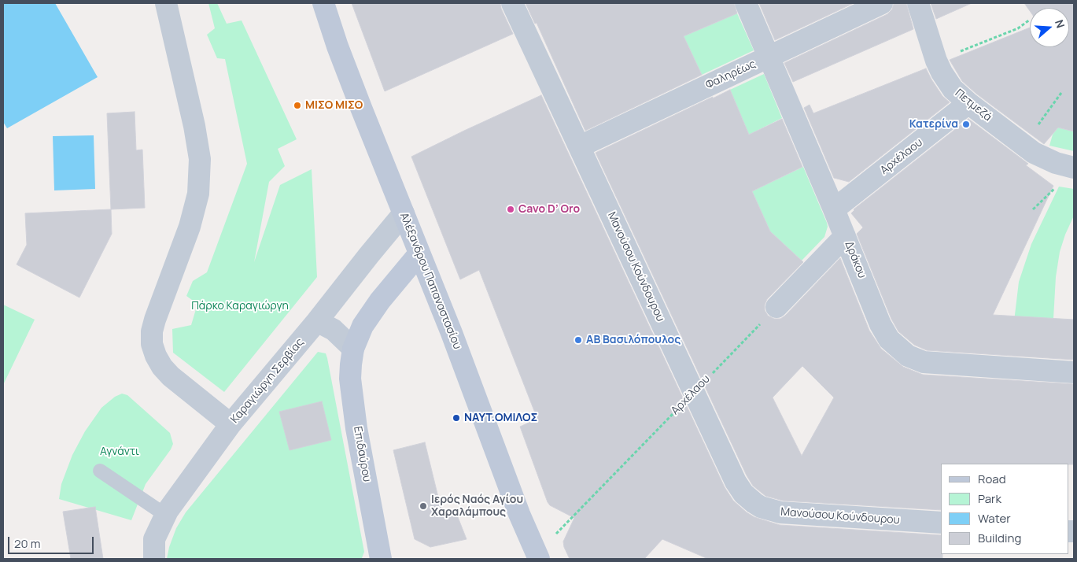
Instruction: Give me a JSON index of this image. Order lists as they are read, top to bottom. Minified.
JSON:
{"streets":{"main road":["Αλέξανδρου Παπαναστασίου","Επιδαύρου"],"street":["Φαληρέως","Πετμεζά","Αρχέλαου","Δράκου","Μανούσου Κούνδουρου","Καραγιώργη Σερβίας"]},"crossings":[["Φαληρέως","Δράκου"],["Φαληρέως","Μανούσου Κούνδουρου"],["Πετμεζά","Αρχέλαου"],["Αρχέλαου","Δράκου"],["Αρχέλαου","Μανούσου Κούνδουρου"],["Αρχέλαου","Αλέξανδρου Παπαναστασίου"],["Αλέξανδρου Παπαναστασίου","Καραγιώργη Σερβίας"],["Αλέξανδρου Παπαναστασίου","Επιδαύρου"]],"parks":["Πάρκο Καραγιώργη","Αγνάντι"],"places":["ΜΙΣΟ ΜΙΣΟ","Κατερίνα","Cavo D’ Oro","ΑΒ Βασιλόπουλος","ΝΑΥΤ.ΟΜΙΛΟΣ","Ιερός Ναός Αγίου Χαραλάμπους"],"legend":["Road","Park","Water","Building"],"scale_bar":"20 m","north":"right"}
